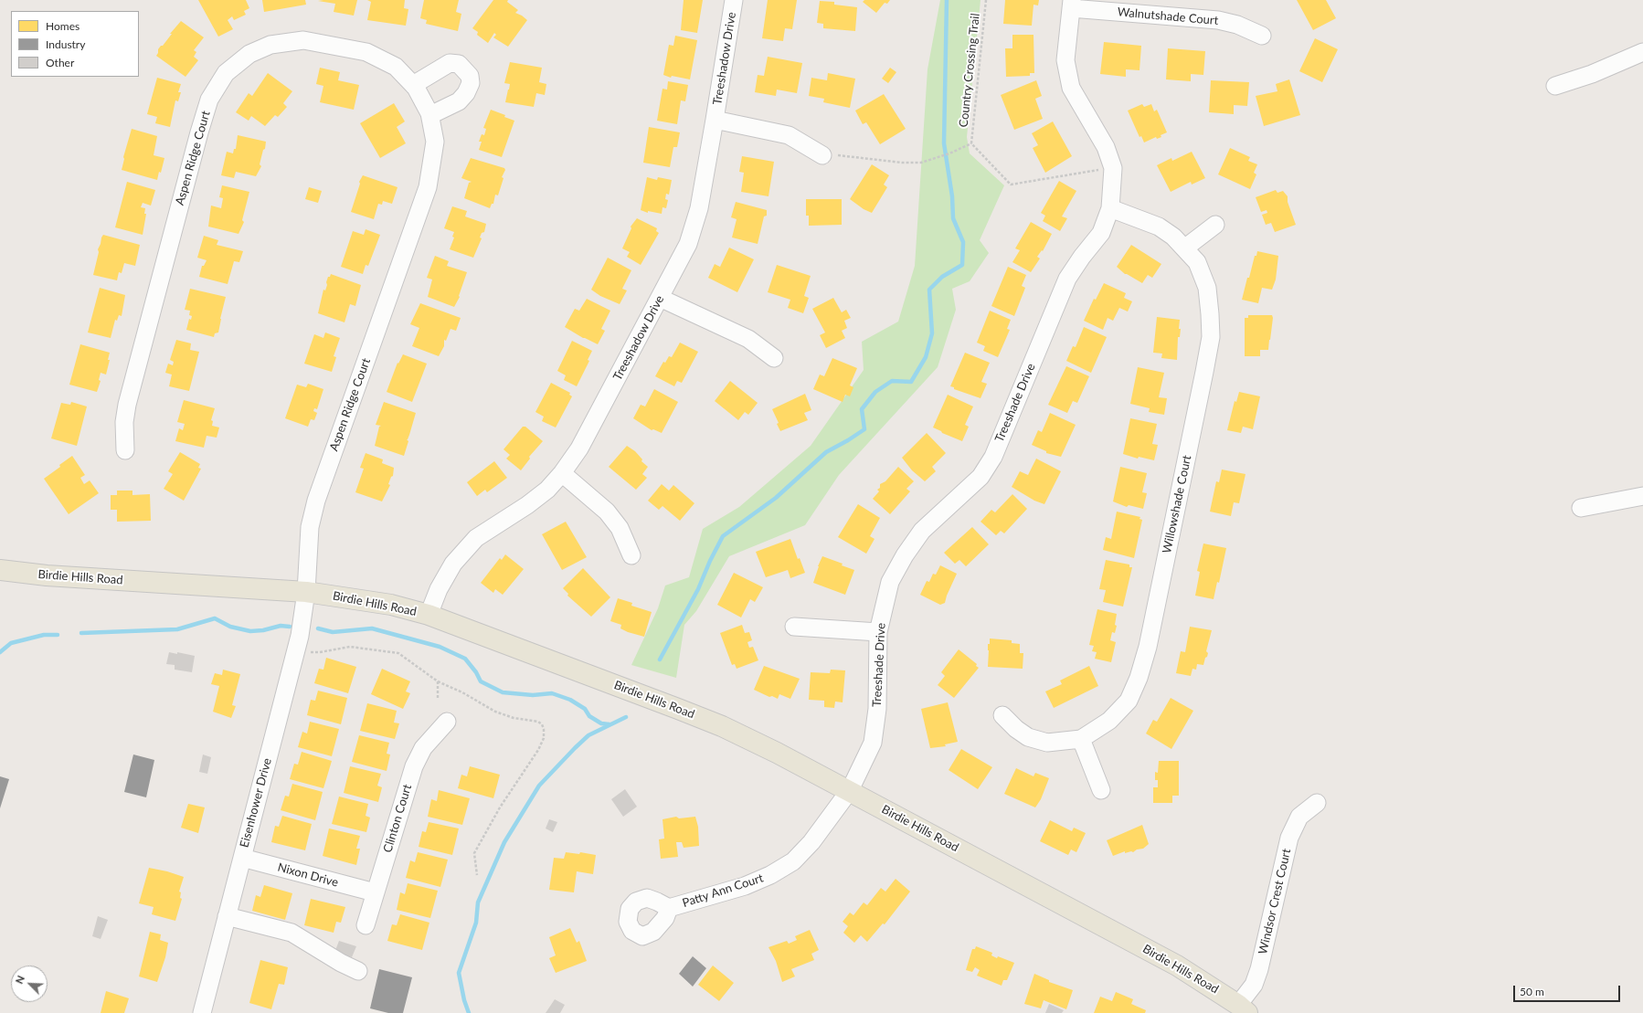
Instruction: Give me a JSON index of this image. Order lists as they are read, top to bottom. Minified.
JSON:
{"streets":{"main road":["Birdie Hills Road"],"street":["Walnutshade Court","Treeshadow Drive","Aspen Ridge Court","Treeshade Drive","Willowshade Court","Eisenhower Drive","Clinton Court","Nixon Drive","Patty Ann Court","Windsor Crest Court"],"path":["Country Crossing Trail"]},"crossings":[["Walnutshade Court","Treeshade Drive"],["Treeshadow Drive","Birdie Hills Road"],["Country Crossing Trail","Treeshade Drive"],["Aspen Ridge Court","Birdie Hills Road"],["Aspen Ridge Court","Eisenhower Drive"],["Treeshade Drive","Willowshade Court"],["Treeshade Drive","Birdie Hills Road"],["Treeshade Drive","Patty Ann Court"],["Birdie Hills Road","Eisenhower Drive"],["Birdie Hills Road","Patty Ann Court"],["Birdie Hills Road","Windsor Crest Court"],["Eisenhower Drive","Nixon Drive"],["Clinton Court","Nixon Drive"]],"legend":["Homes","Industry","Other"],"scale_bar":"50 m","north":"top left"}
